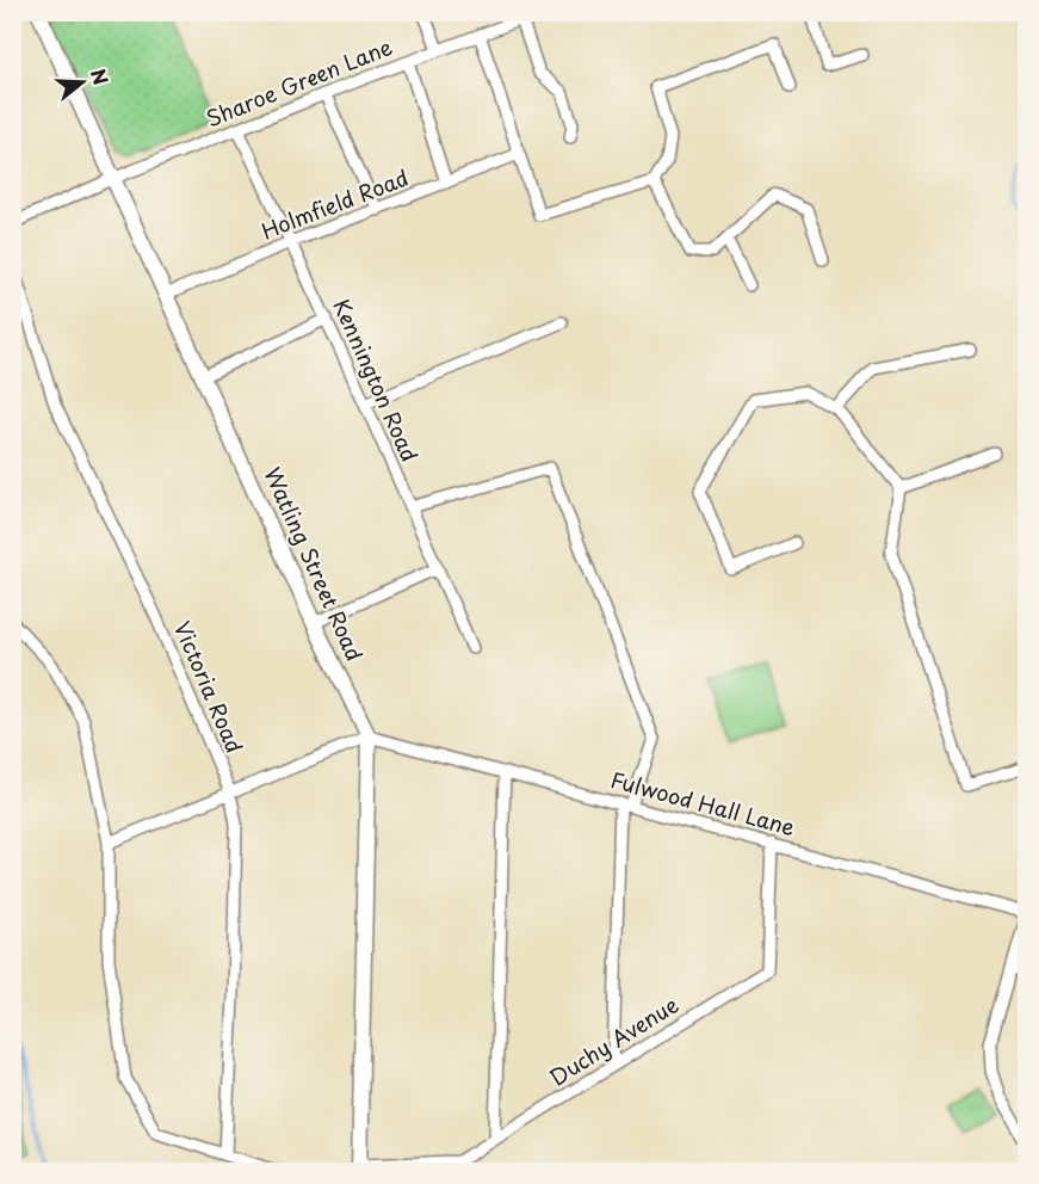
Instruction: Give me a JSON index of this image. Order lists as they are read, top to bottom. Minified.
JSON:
{"streets":{"main road":["Watling Street Road"],"street":["Sharoe Green Lane","Holmfield Road","Kennington Road","Victoria Road","Fulwood Hall Lane","Duchy Avenue"]},"crossings":[["Sharoe Green Lane","Kennington Road"],["Sharoe Green Lane","Watling Street Road"],["Holmfield Road","Kennington Road"],["Holmfield Road","Watling Street Road"],["Watling Street Road","Fulwood Hall Lane"],["Watling Street Road","Duchy Avenue"],["Fulwood Hall Lane","Duchy Avenue"]],"north":"right"}
